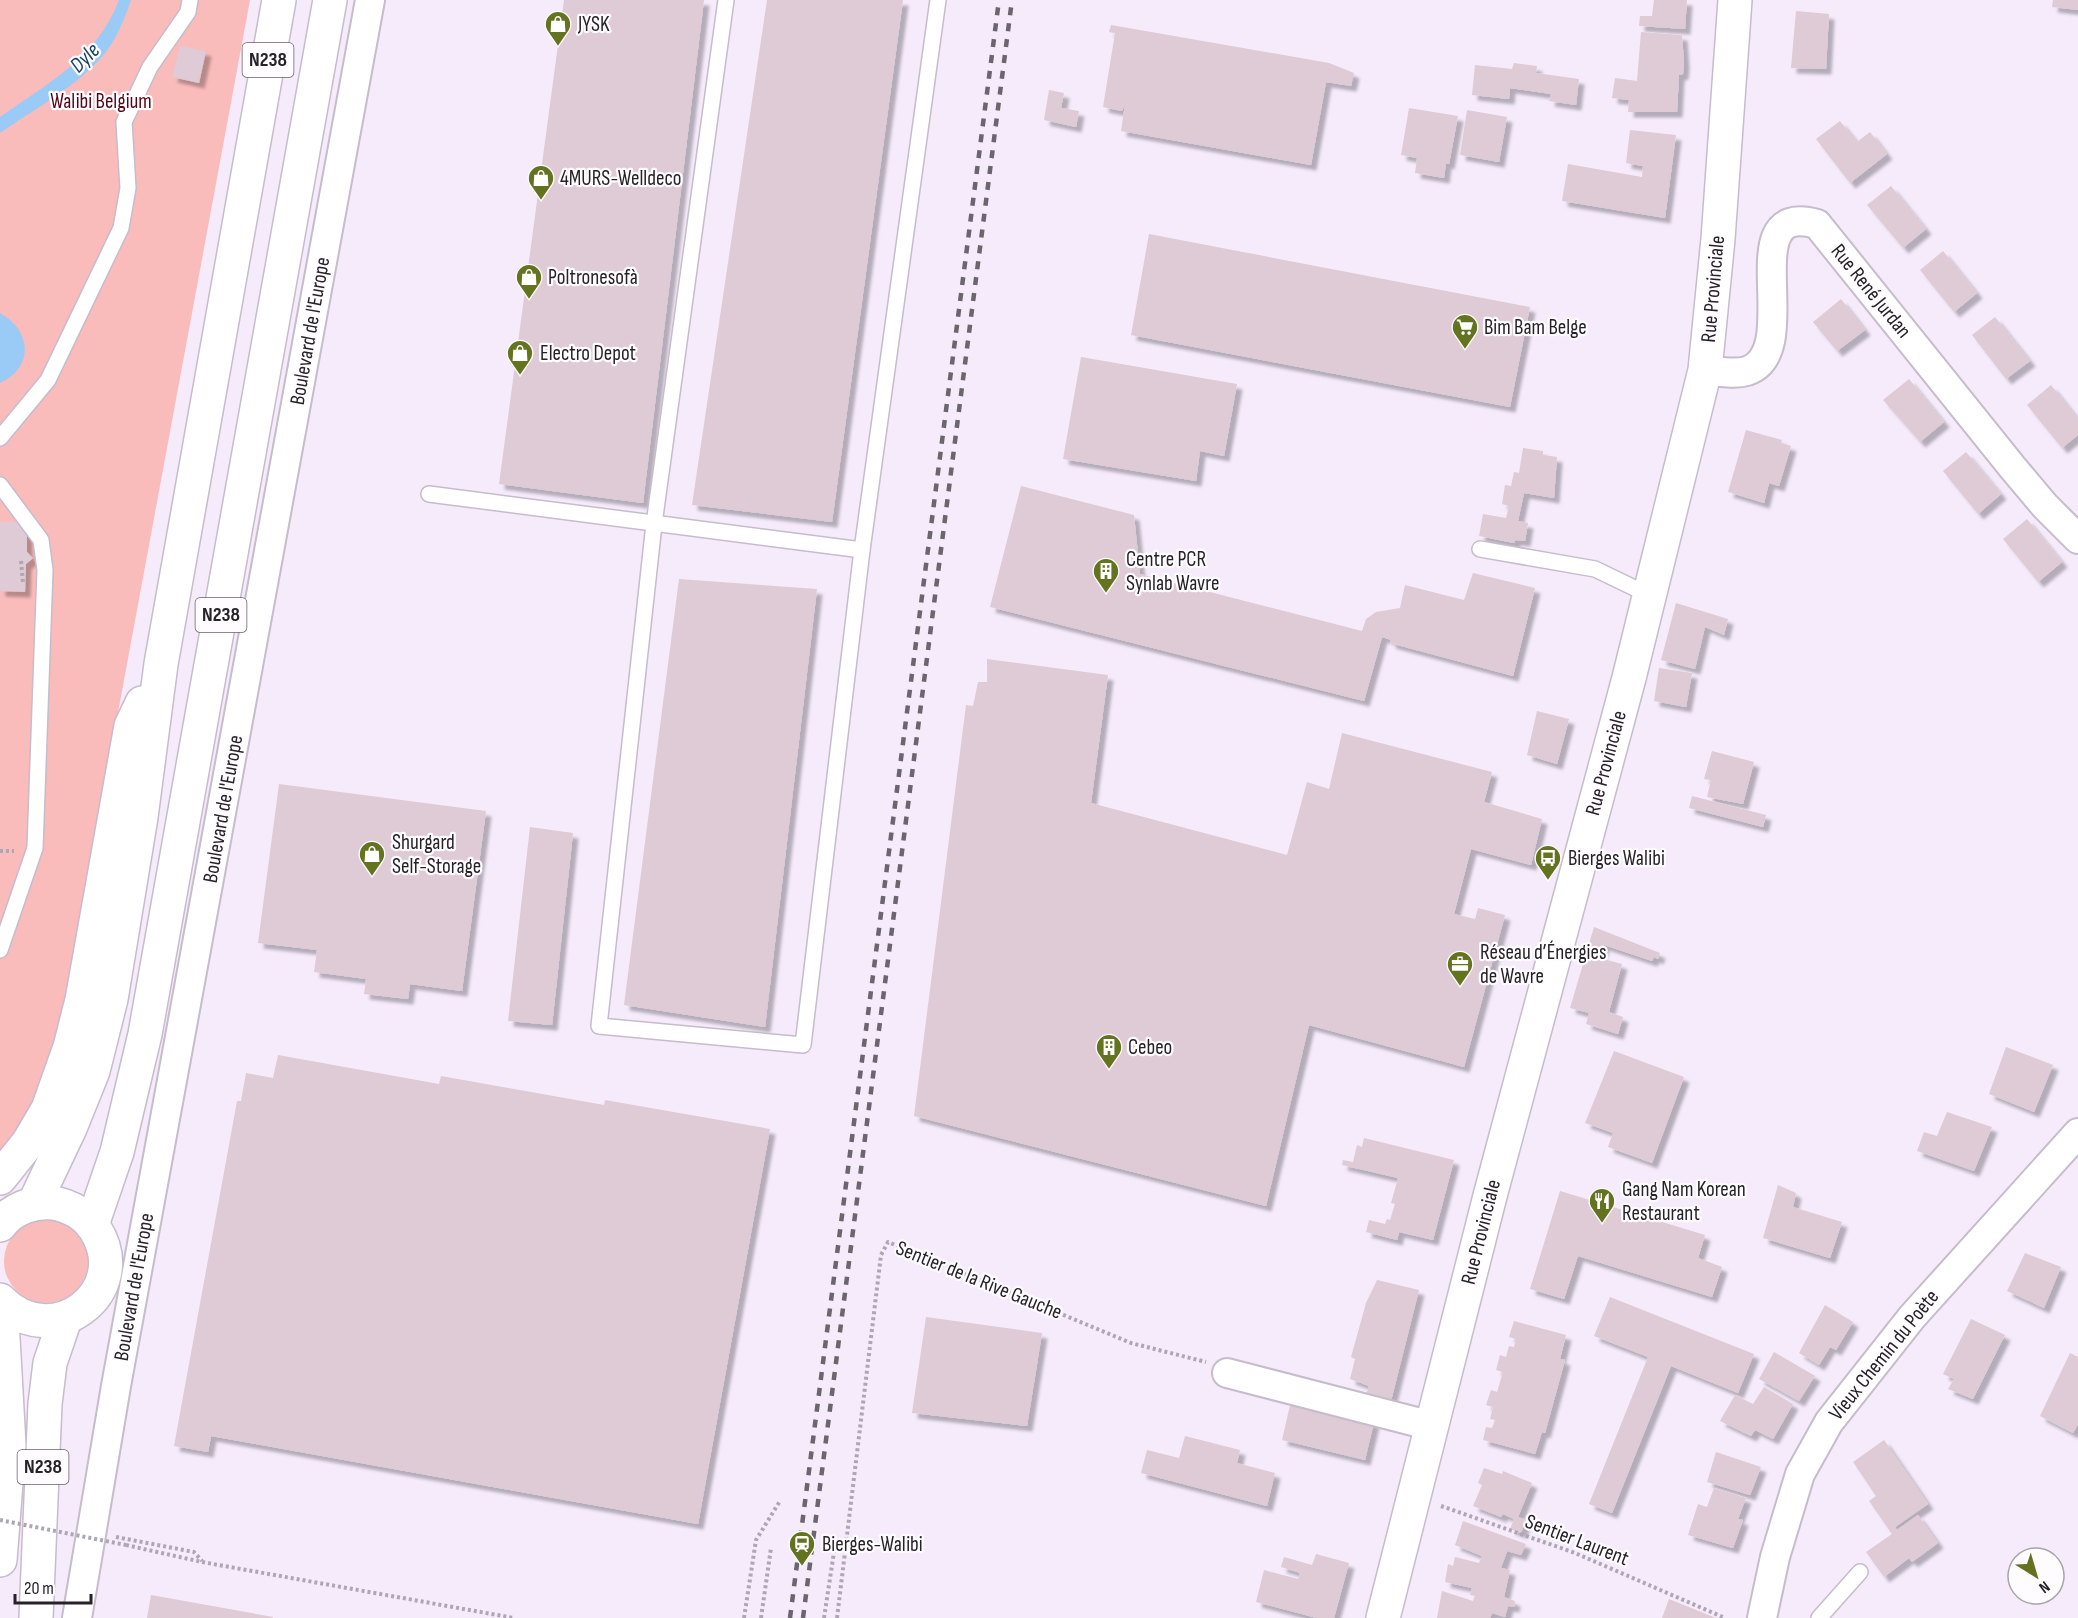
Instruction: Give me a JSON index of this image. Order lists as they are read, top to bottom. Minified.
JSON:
{"streets":{"main road":["N238","Rue Provinciale","Boulevard de l'Europe"],"street":["Rue René Jurdan","Vieux Chemin du Poète"],"path":["Sentier de la Rive Gauche","Sentier Laurent"]},"crossings":[["N238","Boulevard de l'Europe"],["Rue Provinciale","Rue René Jurdan"],["Rue Provinciale","Sentier Laurent"]],"water":["Dyle"],"parks":["Walibi Belgium"],"places":{"shop":["JYSK","4MURS-Welldeco","Poltronesofà","Electro Depot","Shurgard Self-Storage"],"supermarket":["Bim Bam Belge"],"building":["Centre PCR Synlab Wavre","Cebeo"],"bus stop":["Bierges Walibi"],"office":["Réseau d’Énergies de Wavre"],"restaurant":["Gang Nam Korean Restaurant"],"station":["Bierges-Walibi"]},"scale_bar":"20 m","north":"bottom right"}
